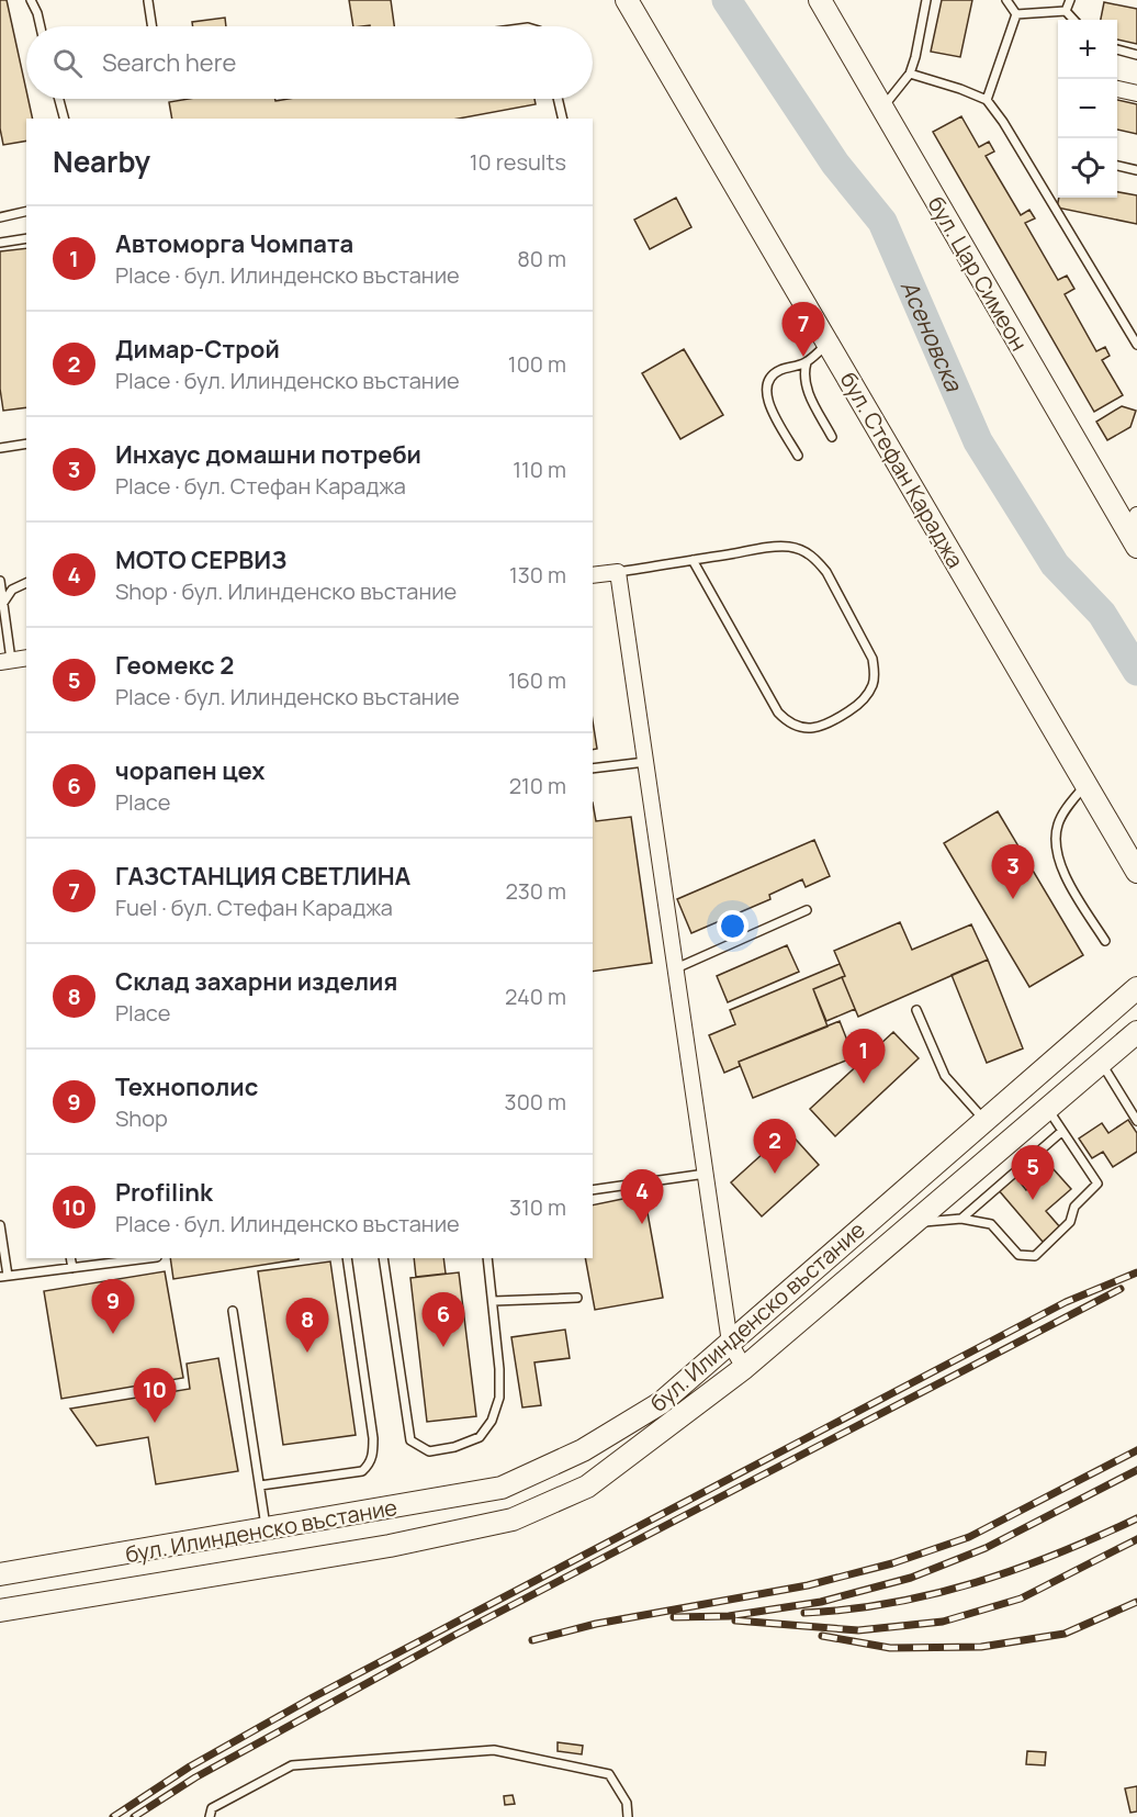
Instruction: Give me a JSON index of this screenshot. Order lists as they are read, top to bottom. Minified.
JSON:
{"streets":{"main road":["бул. Цар Симеон","бул. Стефан Караджа","бул. Илинденско въстание"]},"water":["Асеновска"],"page":{"map_buttons":["+","−"],"search":"Search here","heading":["Nearby","10 results"],"list":[{"mark":"1","name":"Автоморга Чомпата","note":"Place · бул. Илинденско въстание","value":"80 m"},{"mark":"2","name":"Димар-Строй","note":"Place · бул. Илинденско въстание","value":"100 m"},{"mark":"3","name":"Инхаус домашни потреби","note":"Place · бул. Стефан Караджа","value":"110 m"},{"mark":"4","name":"МОТО СЕРВИЗ","note":"Shop · бул. Илинденско въстание","value":"130 m"},{"mark":"5","name":"Геомекс 2","note":"Place · бул. Илинденско въстание","value":"160 m"},{"mark":"6","name":"чорапен цех","note":"Place","value":"210 m"},{"mark":"7","name":"ГАЗСТАНЦИЯ СВЕТЛИНА","note":"Fuel · бул. Стефан Караджа","value":"230 m"},{"mark":"8","name":"Склад захарни изделия","note":"Place","value":"240 m"},{"mark":"9","name":"Технополис","note":"Shop","value":"300 m"},{"mark":"10","name":"Profilink","note":"Place · бул. Илинденско въстание","value":"310 m"}],"pins":["7","3","1","2","5","4","9","6","8","10"]}}
